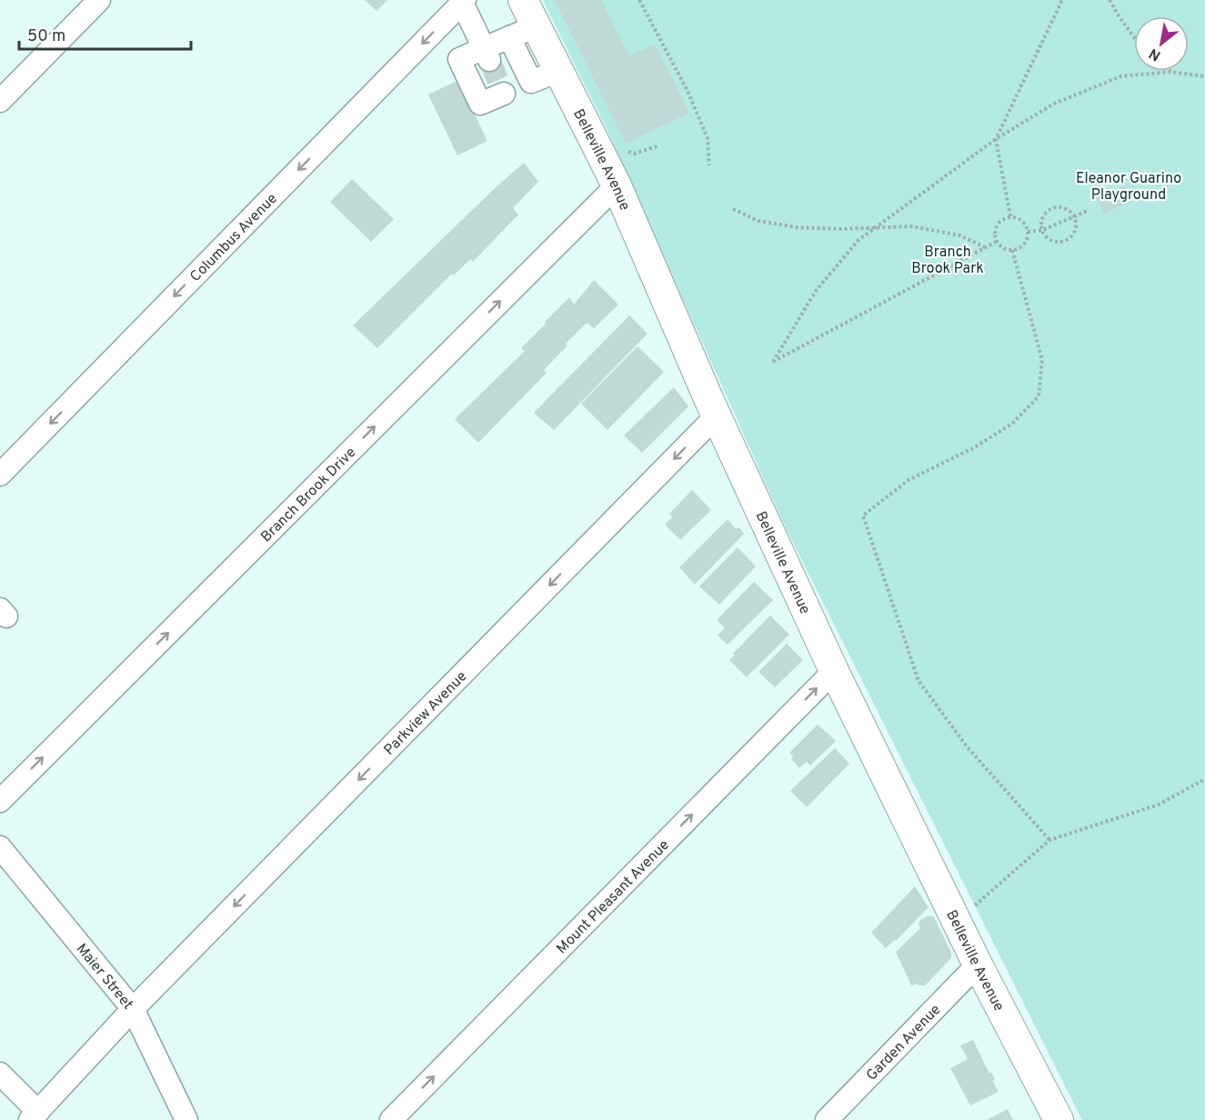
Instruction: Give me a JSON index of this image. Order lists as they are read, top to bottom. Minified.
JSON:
{"streets":{"main road":["Belleville Avenue"],"street":["Columbus Avenue","Branch Brook Drive","Parkview Avenue","Mount Pleasant Avenue","Maier Street","Garden Avenue"]},"crossings":[["Belleville Avenue","Branch Brook Drive"],["Belleville Avenue","Parkview Avenue"],["Belleville Avenue","Mount Pleasant Avenue"],["Belleville Avenue","Garden Avenue"],["Parkview Avenue","Maier Street"]],"one_way":["Columbus Avenue","Branch Brook Drive","Parkview Avenue","Mount Pleasant Avenue"],"parks":["Eleanor Guarino Playground","Branch Brook Park"],"scale_bar":"50 m","north":"bottom left"}
